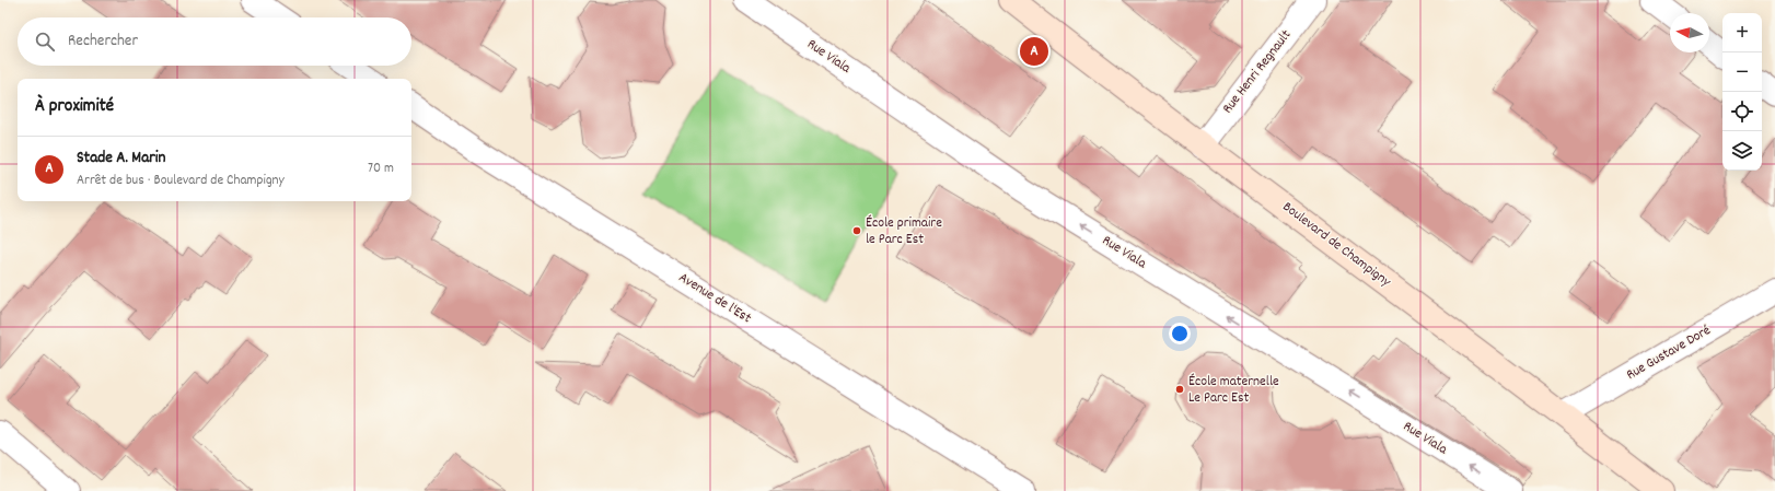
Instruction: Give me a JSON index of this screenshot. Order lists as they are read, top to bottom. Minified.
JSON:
{"streets":{"main road":["Boulevard de Champigny"],"street":["Rue Viala","Rue Henri Regnault","Avenue de l'Est","Rue Gustave Doré"]},"crossings":[["Rue Henri Regnault","Boulevard de Champigny"],["Boulevard de Champigny","Rue Gustave Doré"]],"one_way":["Rue Viala"],"places":["École primaire le Parc Est","École maternelle Le Parc Est"],"north":"left","page":{"map_buttons":["+","−"],"search":"Rechercher","pins":"A","heading":"À proximité","list":[{"mark":"A","name":"Stade A. Marin","note":"Arrêt de bus · Boulevard de Champigny","value":"70 m"}]}}
